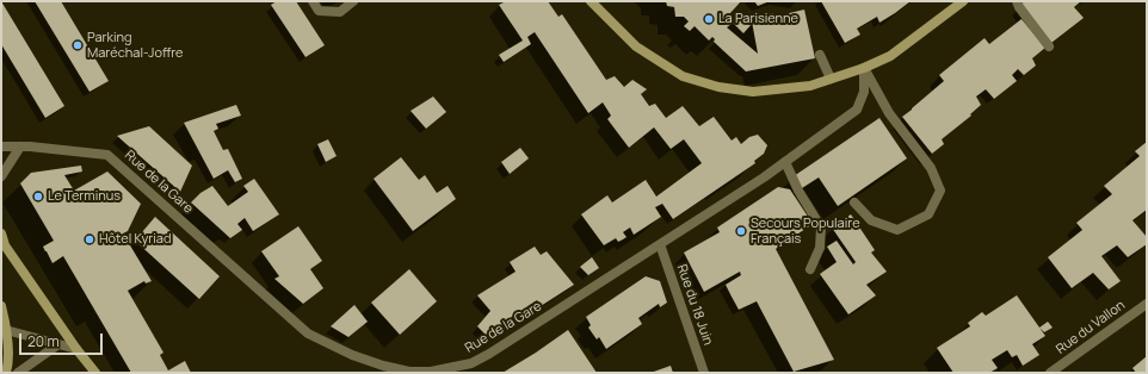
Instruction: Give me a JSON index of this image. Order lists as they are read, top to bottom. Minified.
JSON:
{"streets":{"street":["Rue de la Gare","Rue du 18 Juin","Rue du Vallon"]},"crossings":[["Rue de la Gare","Rue du 18 Juin"]],"places":["La Parisienne","Parking Maréchal-Joffre","Le Terminus","Secours Populaire Français","Hôtel Kyriad"],"scale_bar":"20 m"}
